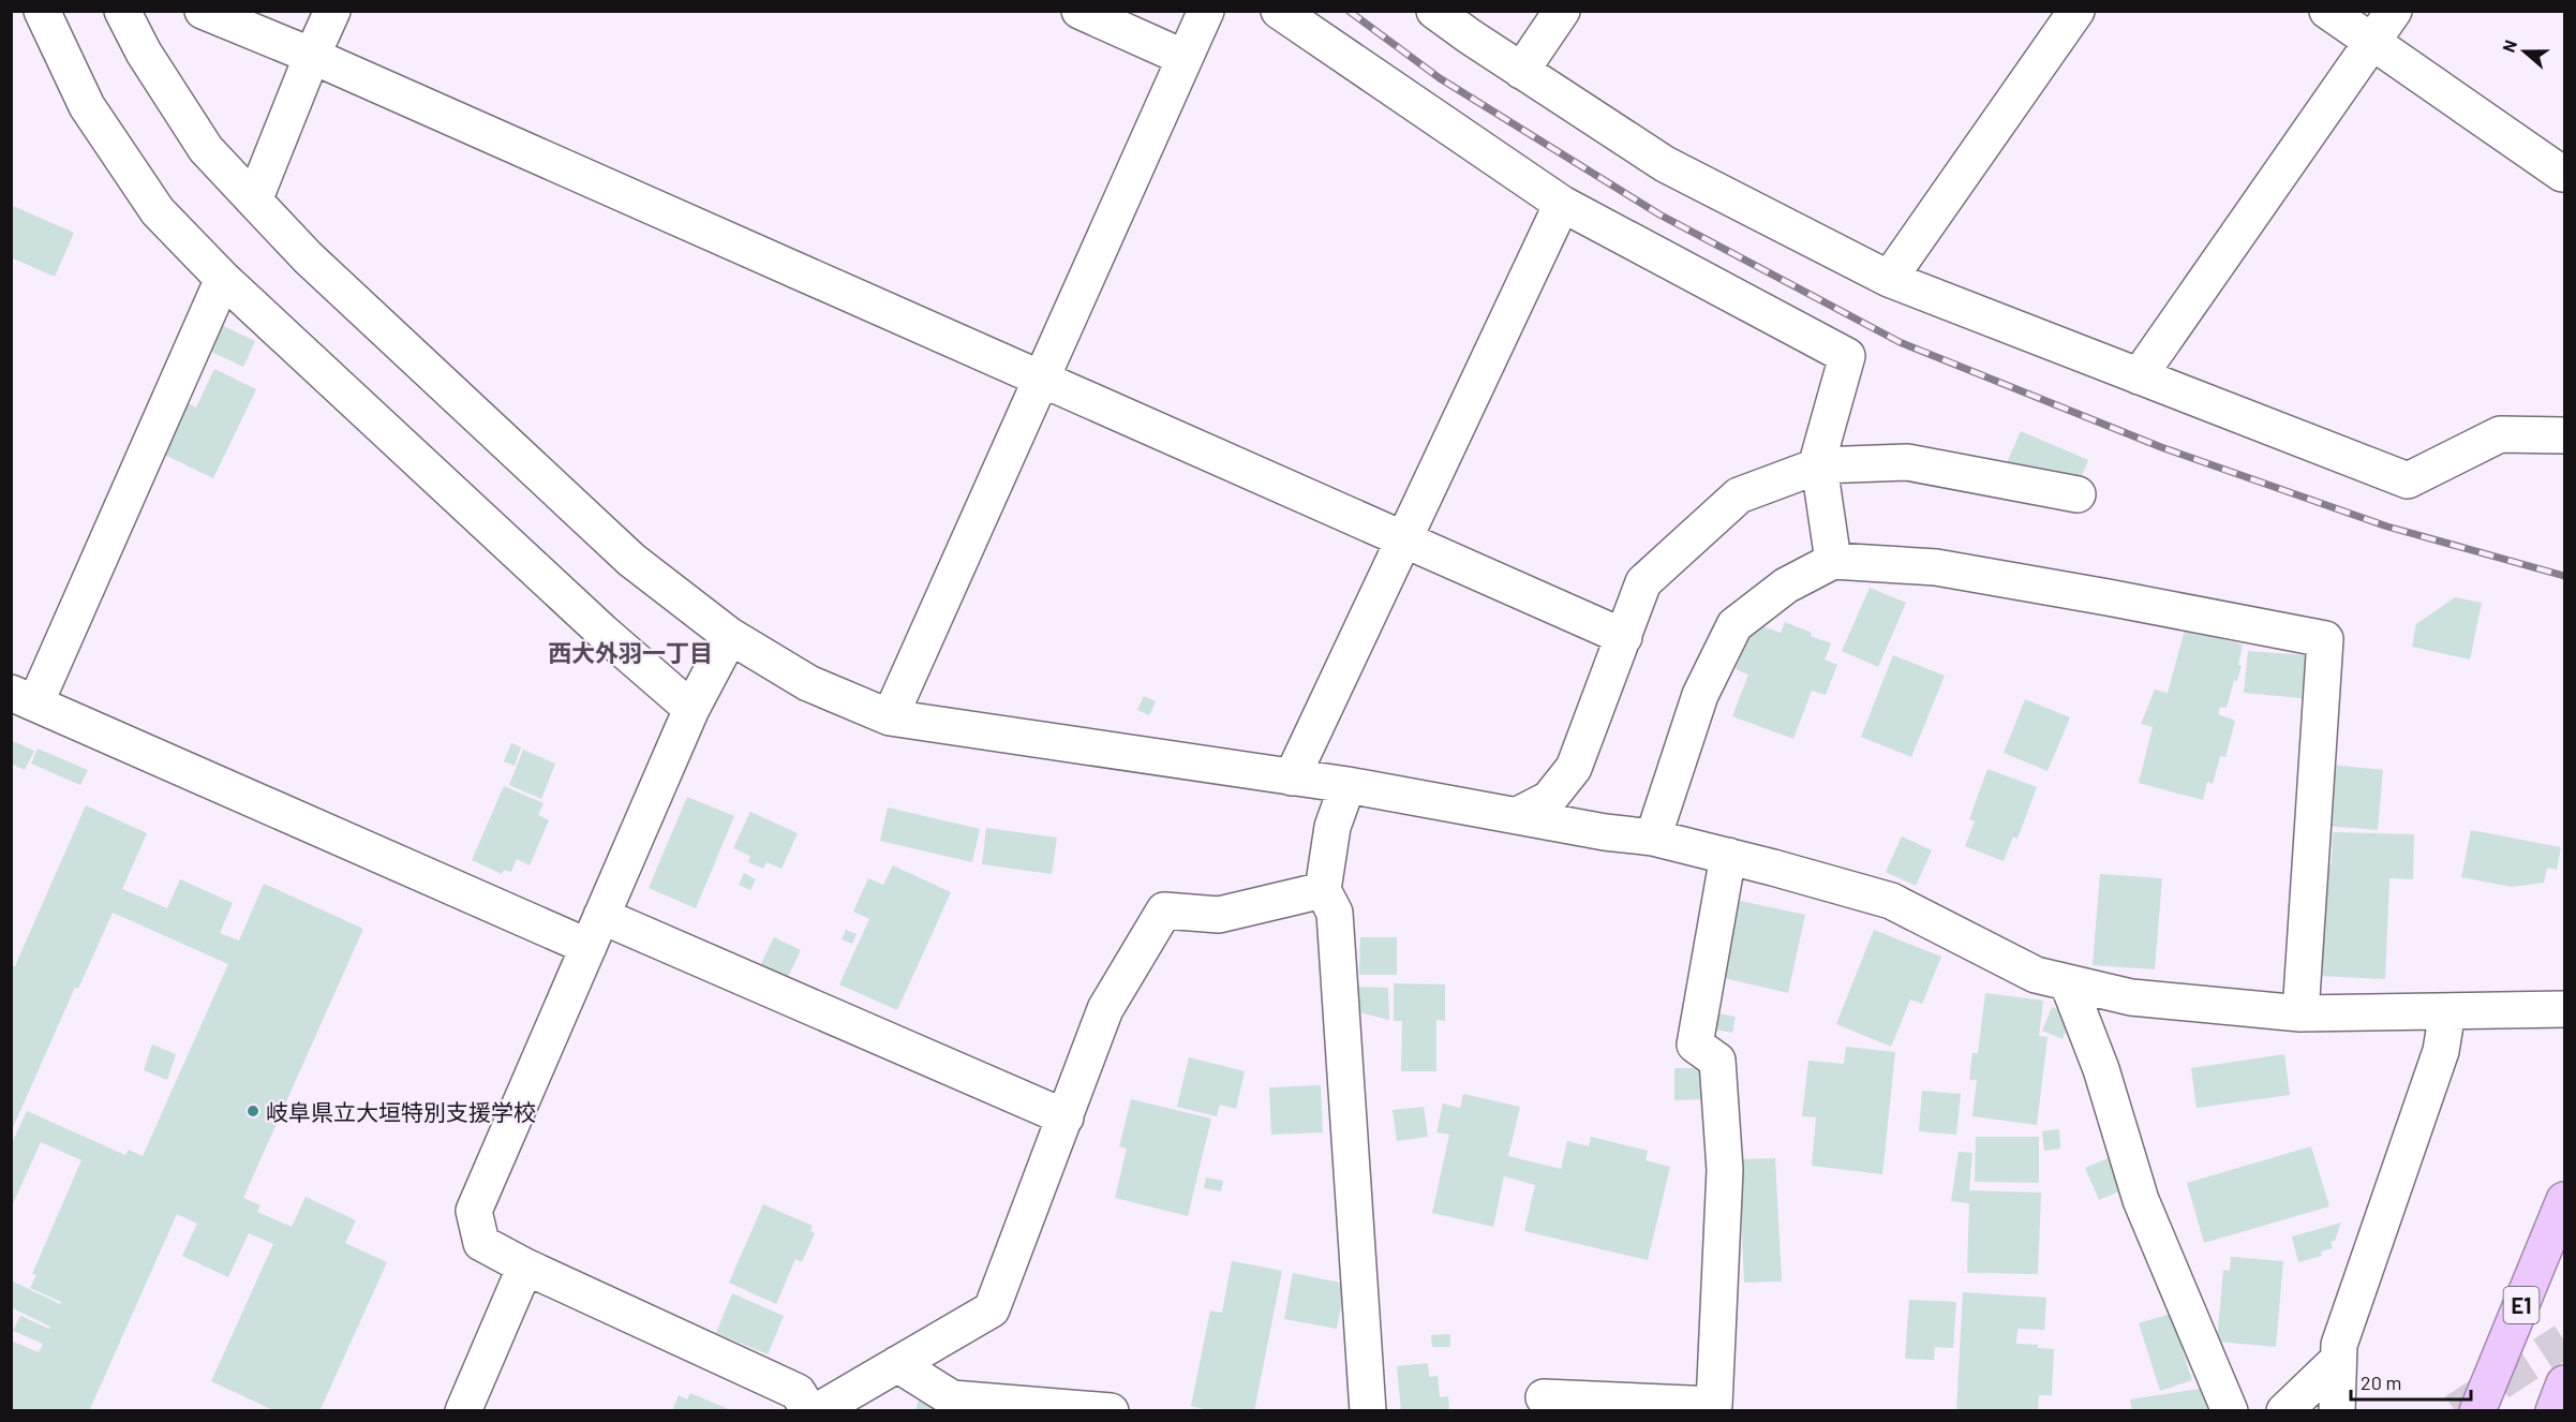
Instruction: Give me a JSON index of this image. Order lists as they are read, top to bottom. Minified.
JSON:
{"streets":{"highway":["E1"]},"districts":["西大外羽一丁目"],"places":["岐阜県立大垣特別支援学校"],"scale_bar":"20 m","north":"left"}
